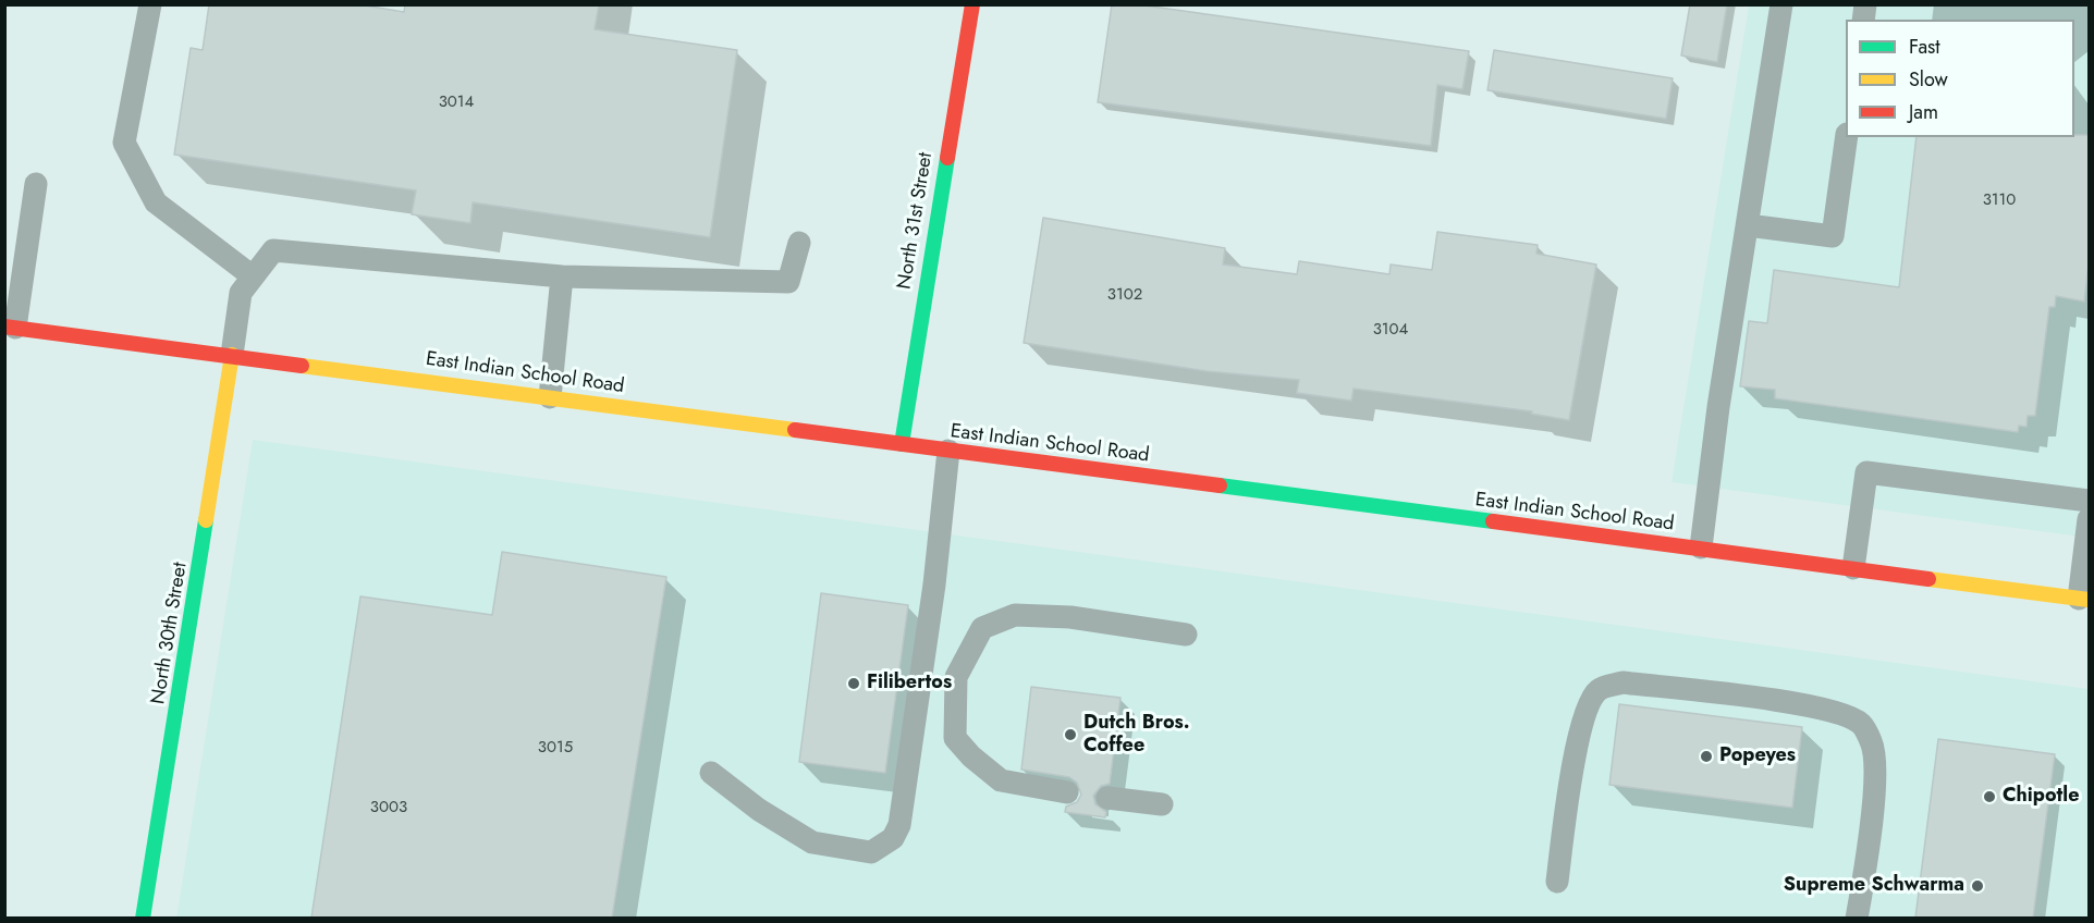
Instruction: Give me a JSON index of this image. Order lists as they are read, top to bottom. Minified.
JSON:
{"streets":{"main road":["North 31st Street","East Indian School Road","North 30th Street"]},"crossings":[["North 31st Street","East Indian School Road"],["East Indian School Road","North 30th Street"]],"places":["Filibertos","Dutch Bros. Coffee","Popeyes","Chipotle","Supreme Schwarma"],"house_numbers":["3014","3110","3102","3104","3015","3003"],"legend":["Fast","Slow","Jam"]}
